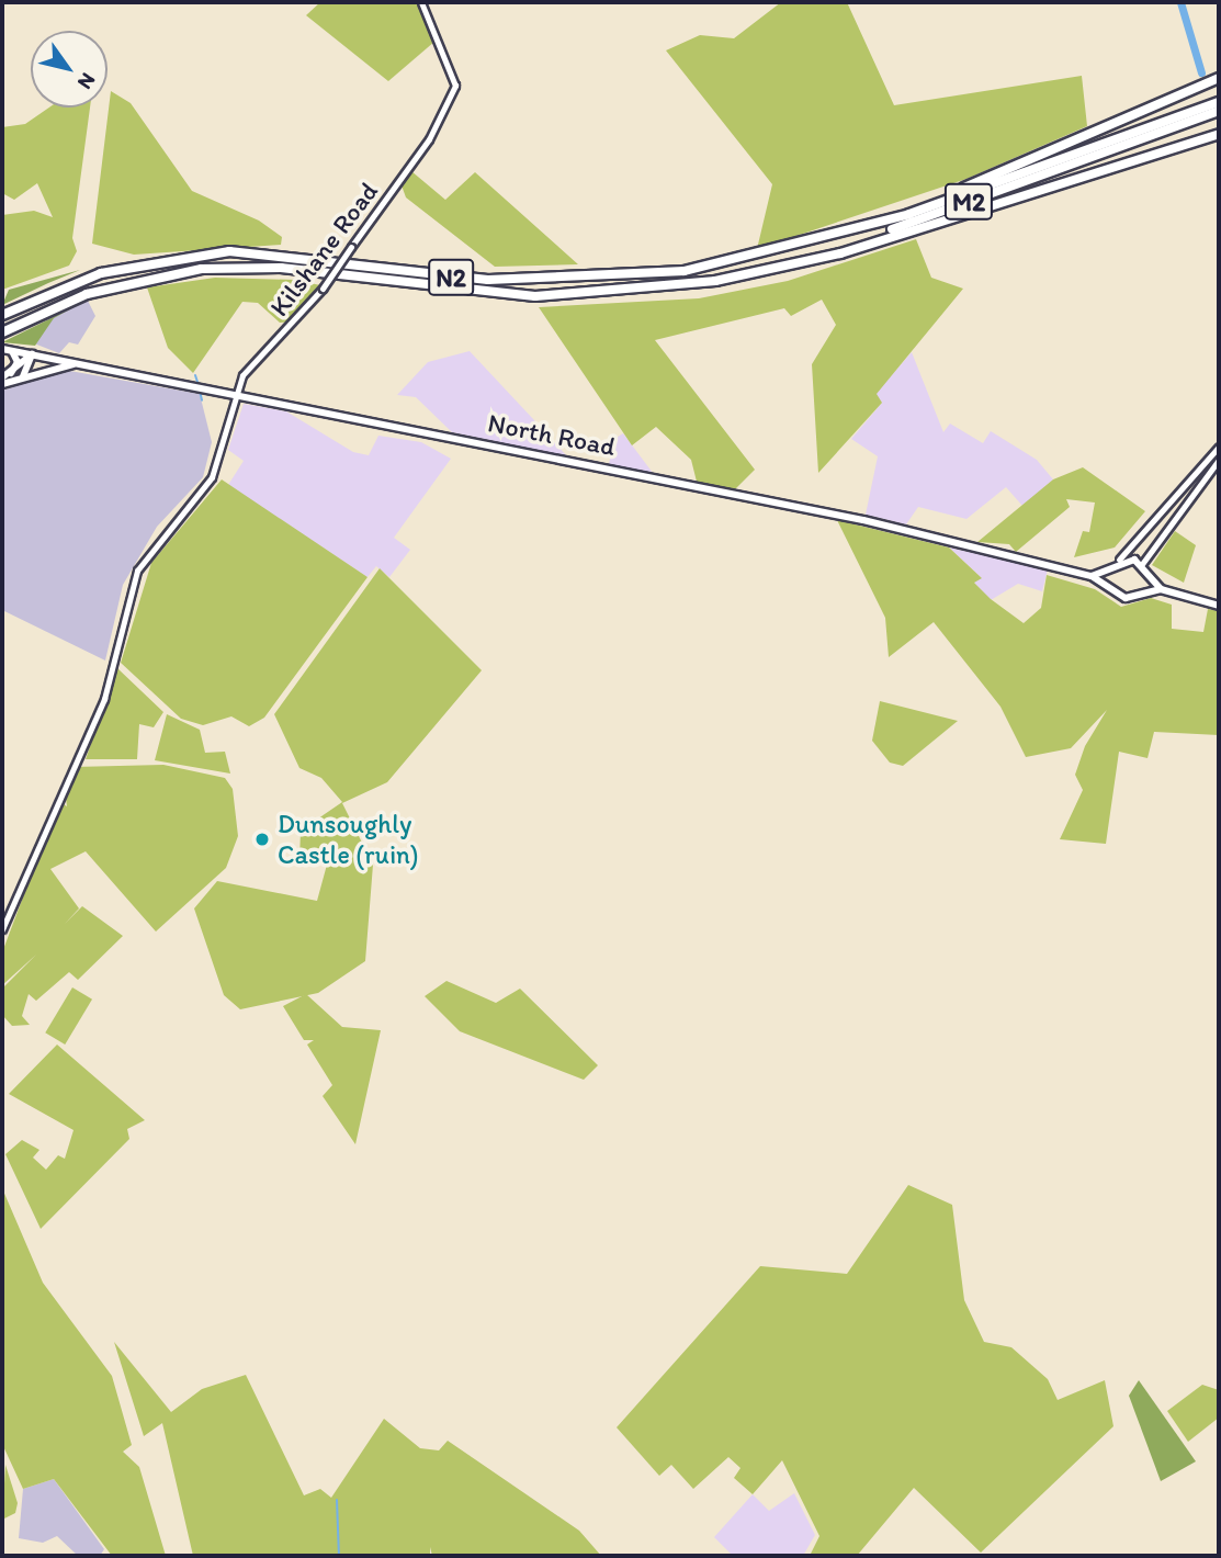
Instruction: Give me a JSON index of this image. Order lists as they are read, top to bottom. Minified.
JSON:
{"streets":{"highway":["M2","N2"],"main road":["North Road"],"street":["Kilshane Road"]},"crossings":[["M2","N2"],["Kilshane Road","North Road"]],"places":["Dunsoughly Castle (ruin)"],"north":"bottom right"}
